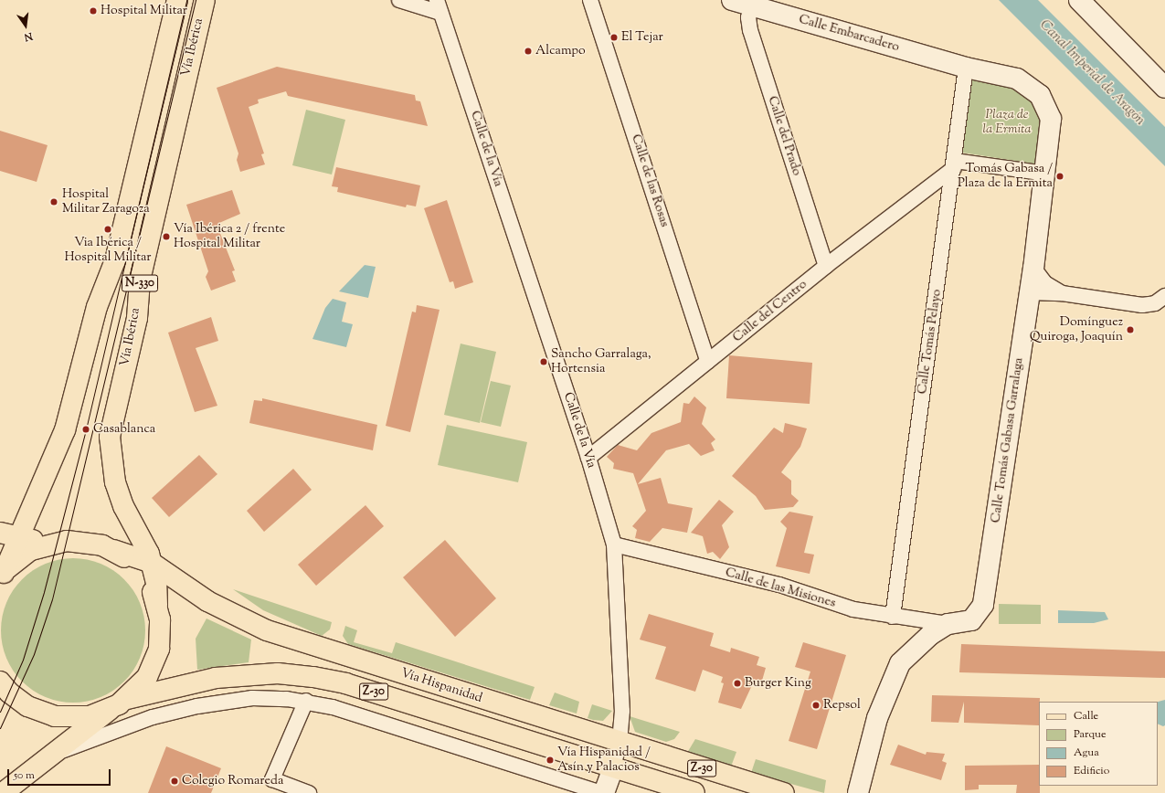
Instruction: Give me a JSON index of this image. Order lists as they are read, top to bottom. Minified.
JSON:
{"streets":{"main road":["Vía Ibérica","N-330","Vía Hispanidad","Z-30"],"street":["Calle Embarcadero","Calle del Prado","Calle de la Vía","Calle de las Rosas","Calle del Centro","Calle Tomás Pelayo","Calle Tomás Gabasa Garralaga","Calle de las Misiones"]},"crossings":[["Calle Embarcadero","Calle del Prado"],["Calle Embarcadero","Calle Tomás Pelayo"],["Calle Embarcadero","Calle Tomás Gabasa Garralaga"],["Vía Ibérica","Vía Hispanidad"],["Calle del Prado","Calle del Centro"],["Calle de la Vía","Calle del Centro"],["Calle de la Vía","Calle de las Misiones"],["Calle de la Vía","Vía Hispanidad"],["Calle de las Rosas","Calle del Centro"],["Calle del Centro","Calle Tomás Pelayo"],["Calle Tomás Pelayo","Calle Tomás Gabasa Garralaga"],["Calle Tomás Pelayo","Calle de las Misiones"],["Calle Tomás Gabasa Garralaga","Calle de las Misiones"]],"water":["Canal Imperial de Aragón"],"parks":["Plaza de la Ermita"],"places":["Hospital Militar","El Tejar","Alcampo","Tomás Gabasa / Plaza de la Ermita","Hospital Militar Zaragoza","Via Ibérica / Hospital Militar","Vía Ibérica 2 / frente Hospital Militar","Domínguez Quiroga, Joaquín","Sancho Garralaga, Hortensia","Casablanca","Burger King","Repsol","Vía Hispanidad / Asín y Palacios","Colegio Romareda"],"legend":["Calle","Parque","Agua","Edificio"],"scale_bar":"50 m","north":"bottom"}
